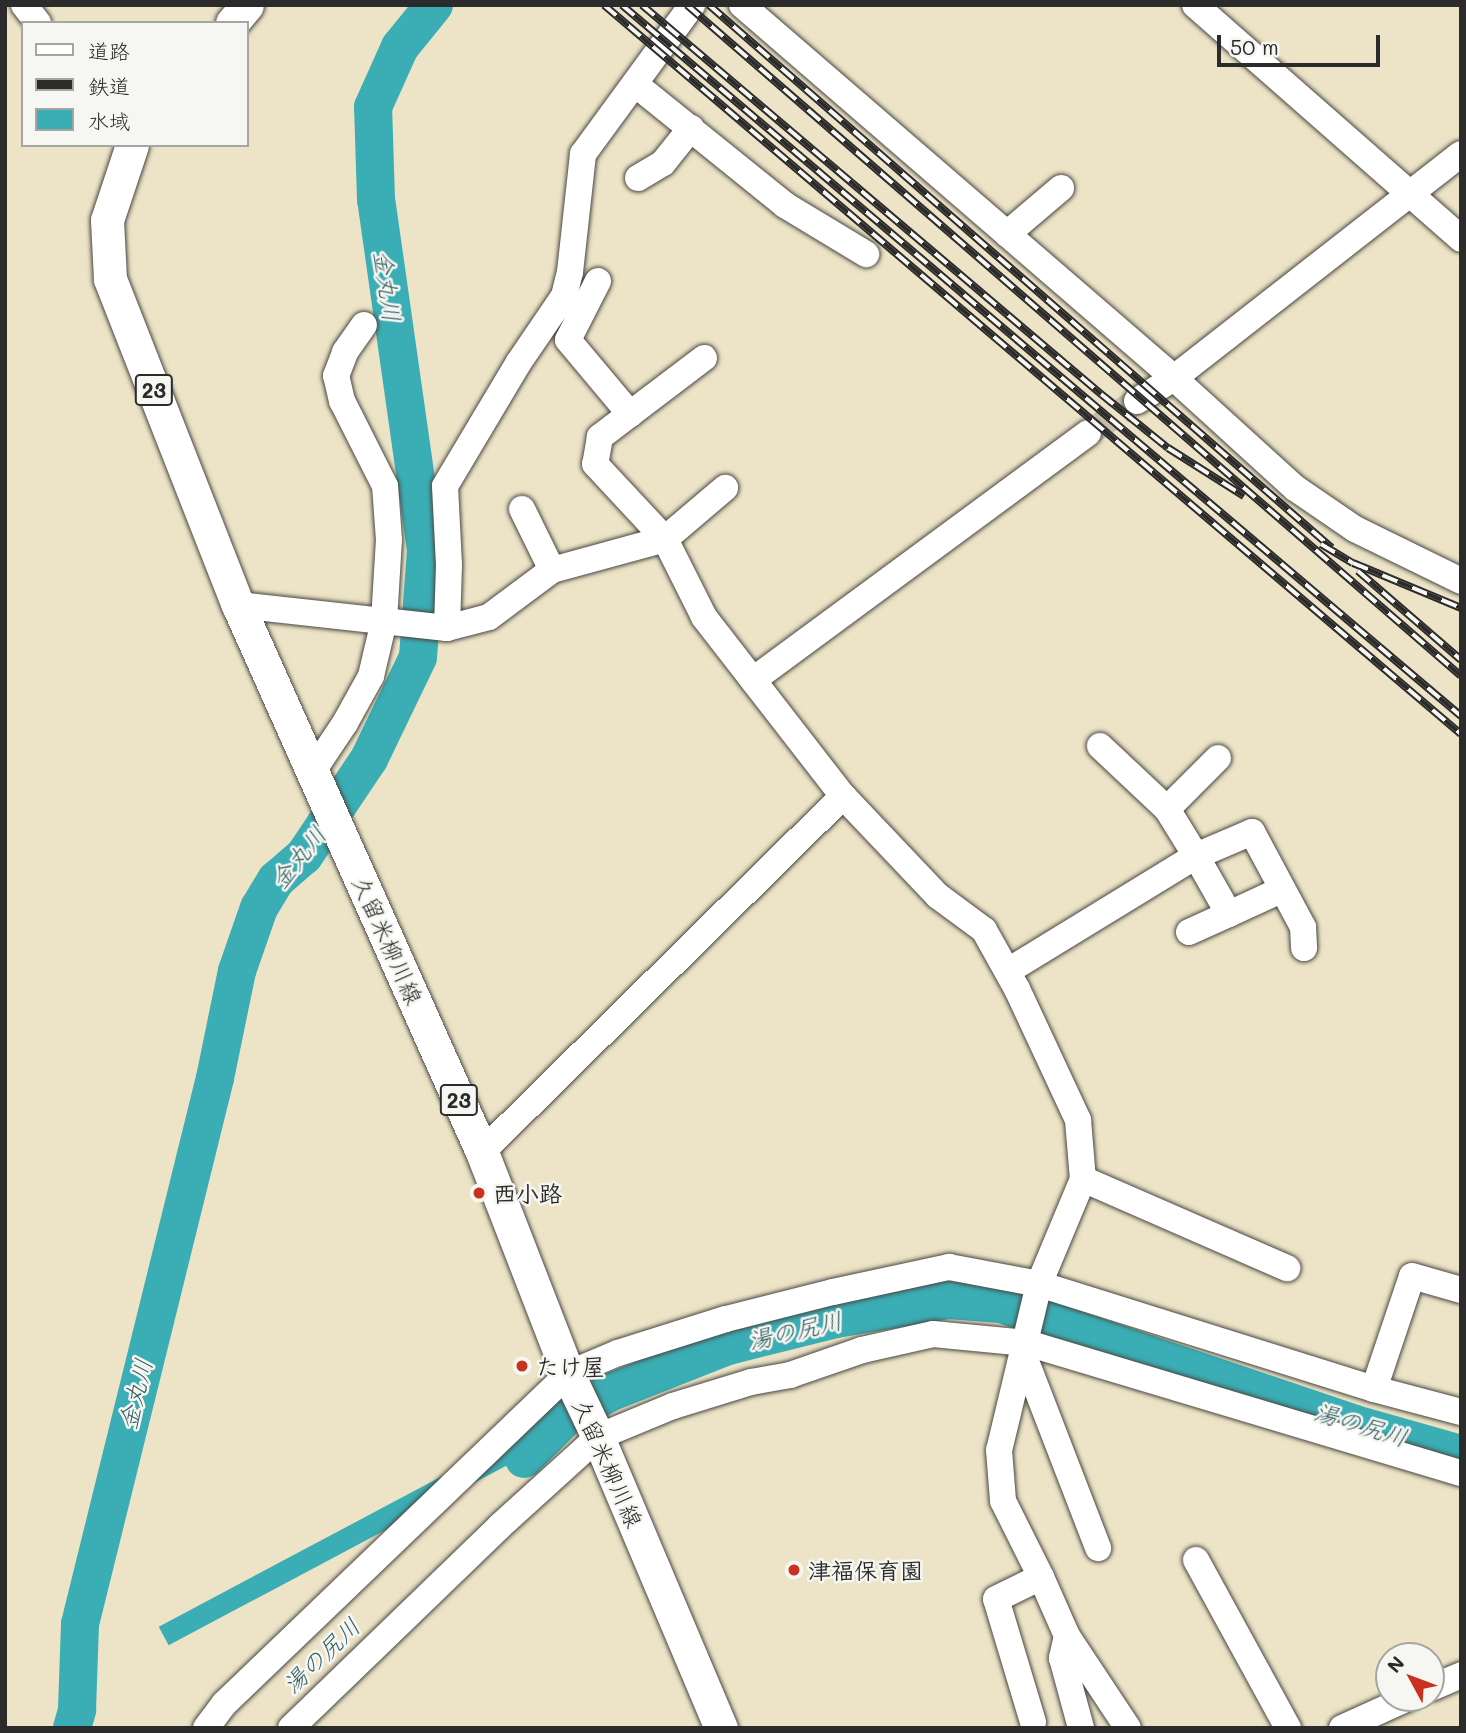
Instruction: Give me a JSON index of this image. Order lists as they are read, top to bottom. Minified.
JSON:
{"streets":{"main road":["23","久留米柳川線"]},"water":["金丸川","湯の尻川"],"places":["西小路","たけ屋","津福保育園"],"legend":["道路","鉄道","水域"],"scale_bar":"50 m","north":"top left"}
